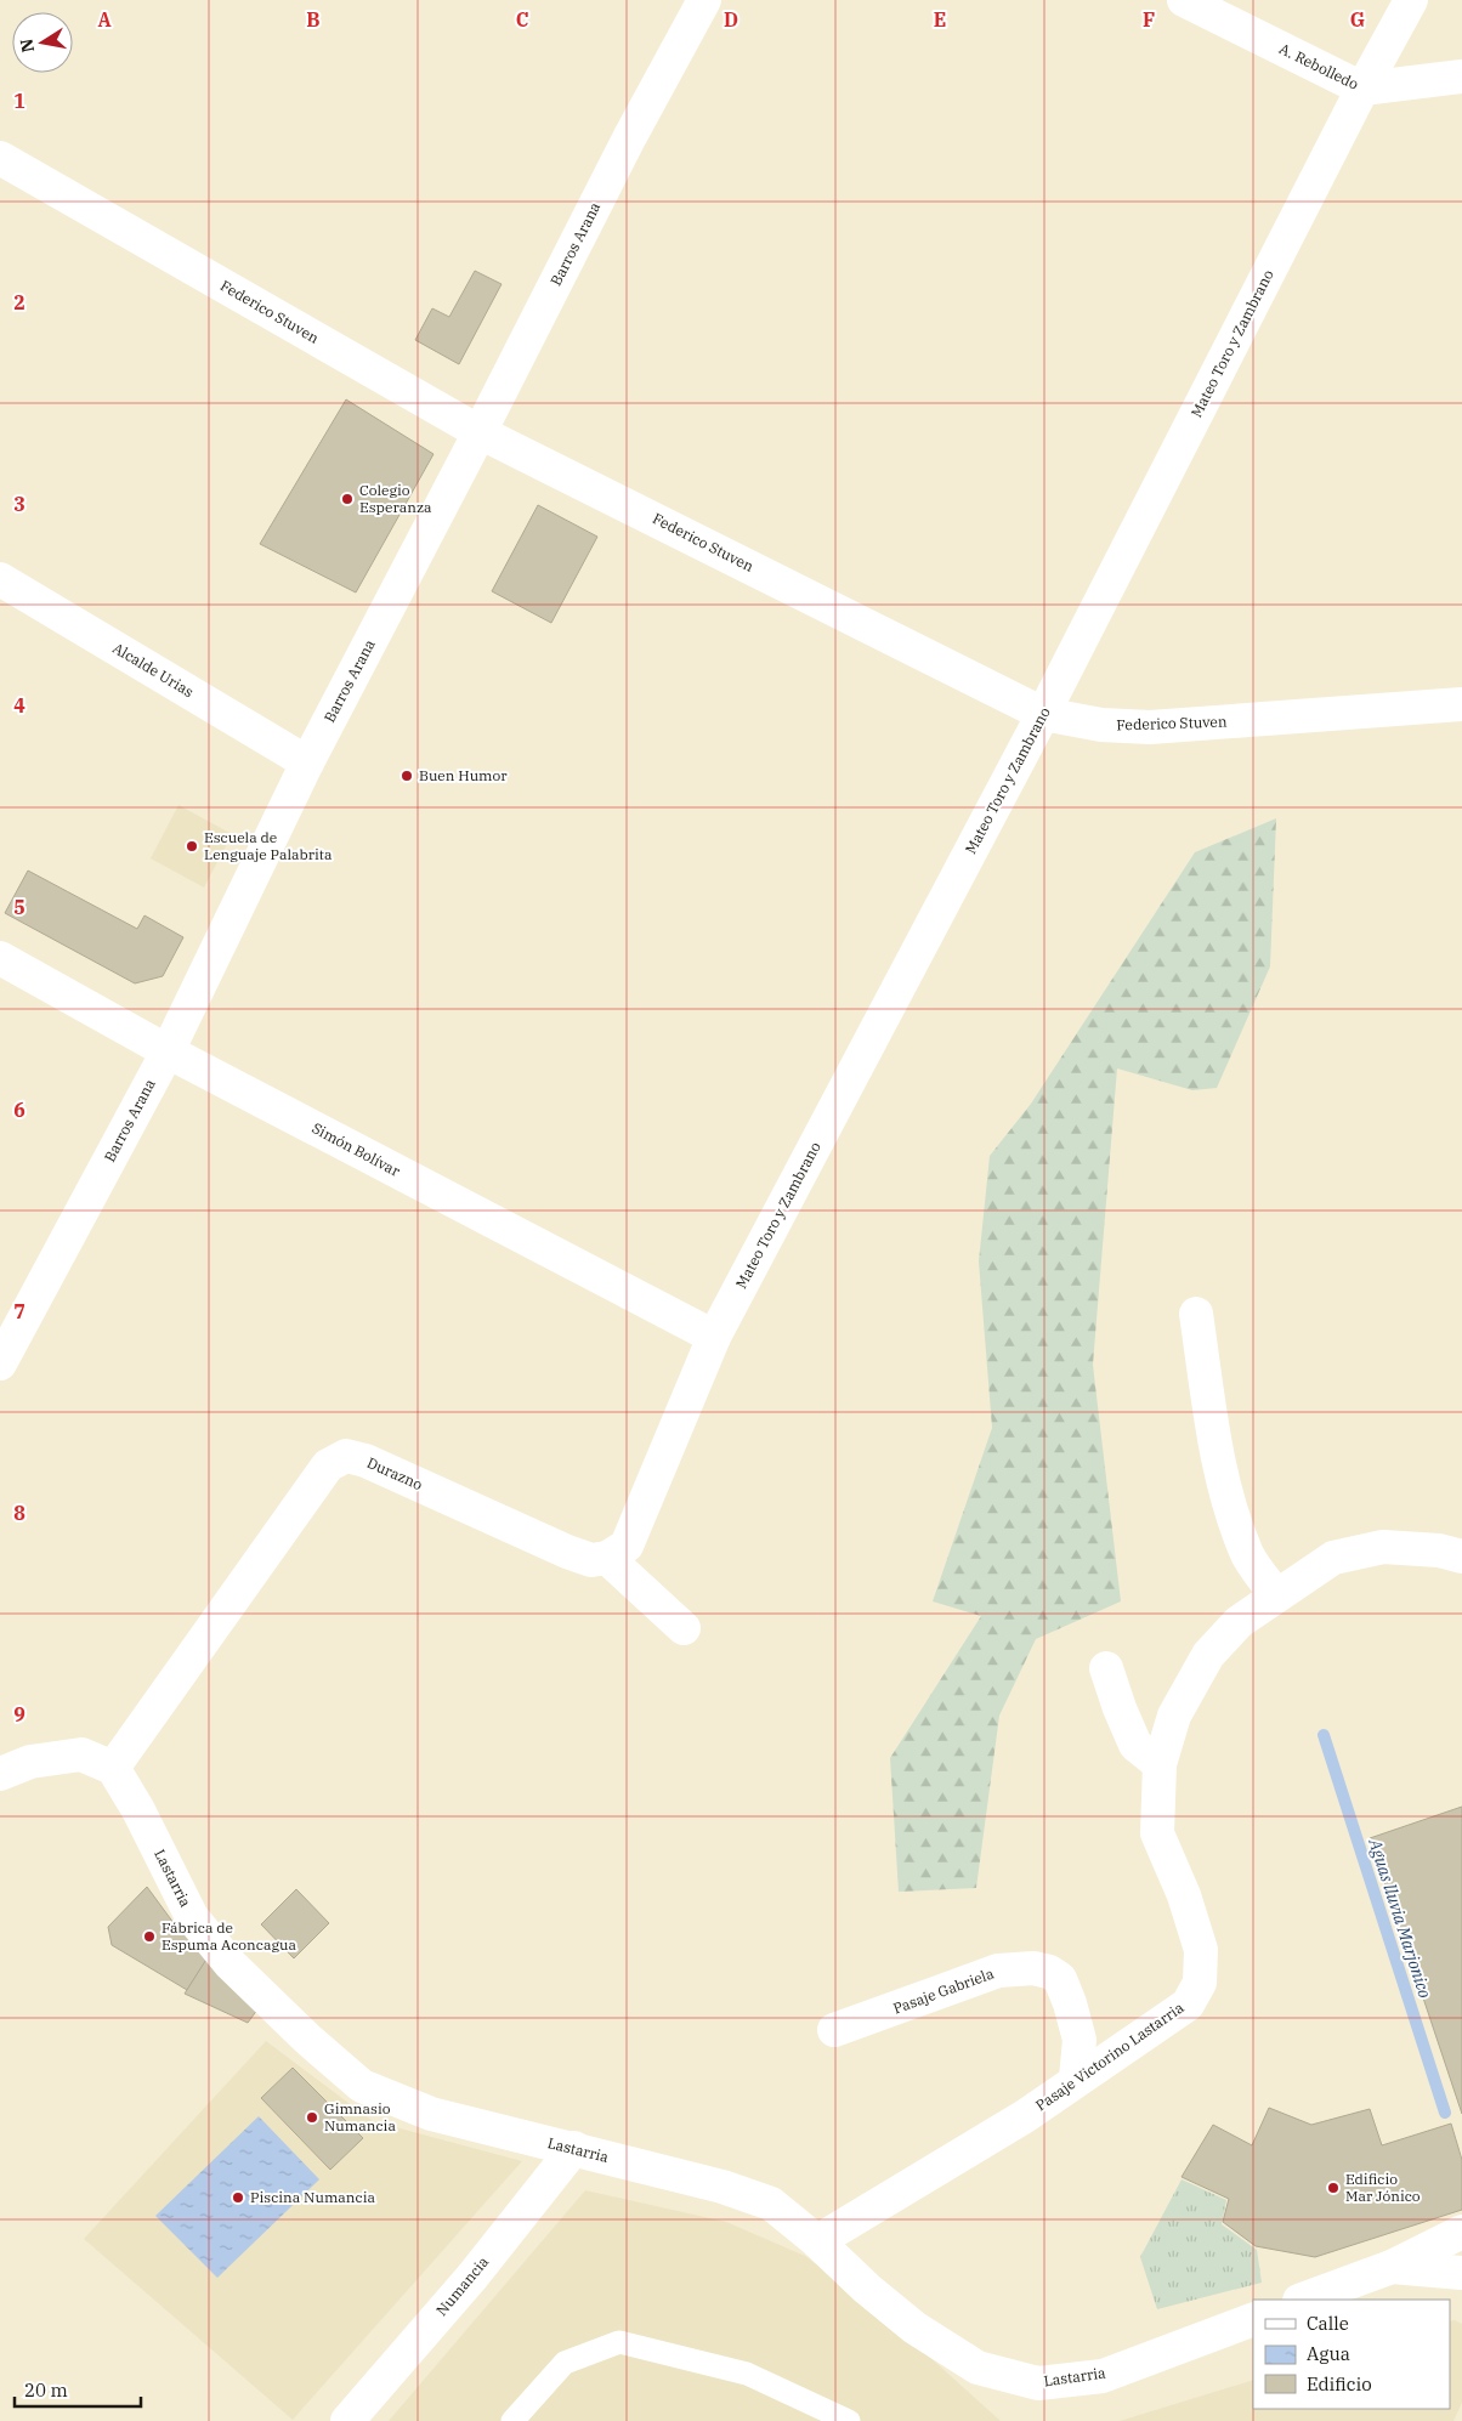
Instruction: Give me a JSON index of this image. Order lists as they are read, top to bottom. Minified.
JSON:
{"streets":{"street":["A. Rebolledo","Barros Arana","Federico Stuven","Mateo Toro y Zambrano","Alcalde Urias","Simón Bolívar","Durazno","Lastarria","Pasaje Gabriela","Pasaje Victorino Lastarria","Numancia"]},"crossings":[["A. Rebolledo","Mateo Toro y Zambrano"],["Barros Arana","Federico Stuven"],["Barros Arana","Alcalde Urias"],["Barros Arana","Simón Bolívar"],["Federico Stuven","Mateo Toro y Zambrano"],["Mateo Toro y Zambrano","Simón Bolívar"],["Mateo Toro y Zambrano","Durazno"],["Durazno","Lastarria"],["Lastarria","Pasaje Victorino Lastarria"],["Lastarria","Numancia"],["Pasaje Gabriela","Pasaje Victorino Lastarria"]],"water":["Aguas lluvia Marjonico"],"places":["Colegio Esperanza","Buen Humor","Escuela de Lenguaje Palabrita","Fábrica de Espuma Aconcagua","Gimnasio Numancia","Edificio Mar Jónico","Piscina Numancia"],"legend":["Calle","Agua","Edificio"],"scale_bar":"20 m","north":"left","grid":{"columns":["A","B","C","D","E","F","G"],"rows":["1","2","3","4","5","6","7","8","9"]}}
